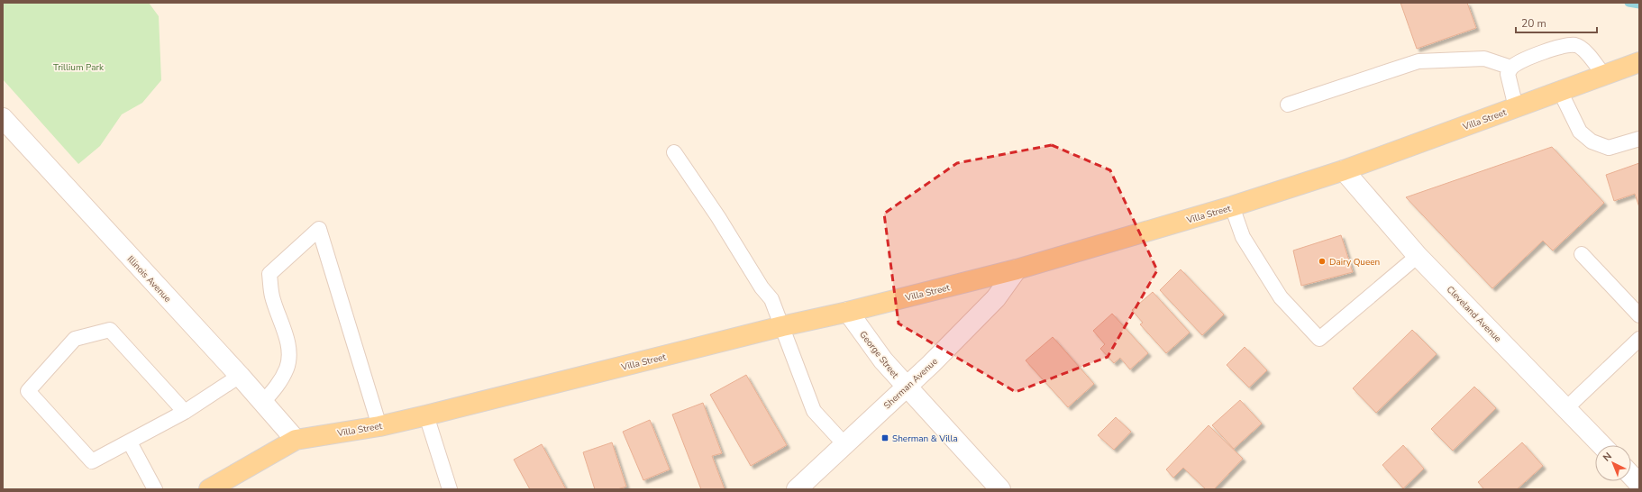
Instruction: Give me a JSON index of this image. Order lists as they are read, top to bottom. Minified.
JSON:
{"streets":{"main road":["Villa Street"],"street":["Illinois Avenue","Cleveland Avenue","George Street","Sherman Avenue"]},"crossings":[["Villa Street","Illinois Avenue"],["Villa Street","Cleveland Avenue"],["Villa Street","George Street"],["Villa Street","Sherman Avenue"],["George Street","Sherman Avenue"]],"parks":["Trillium Park"],"places":{"other":["Dairy Queen"],"transit":["Sherman & Villa"]},"scale_bar":"20 m","north":"top left"}
